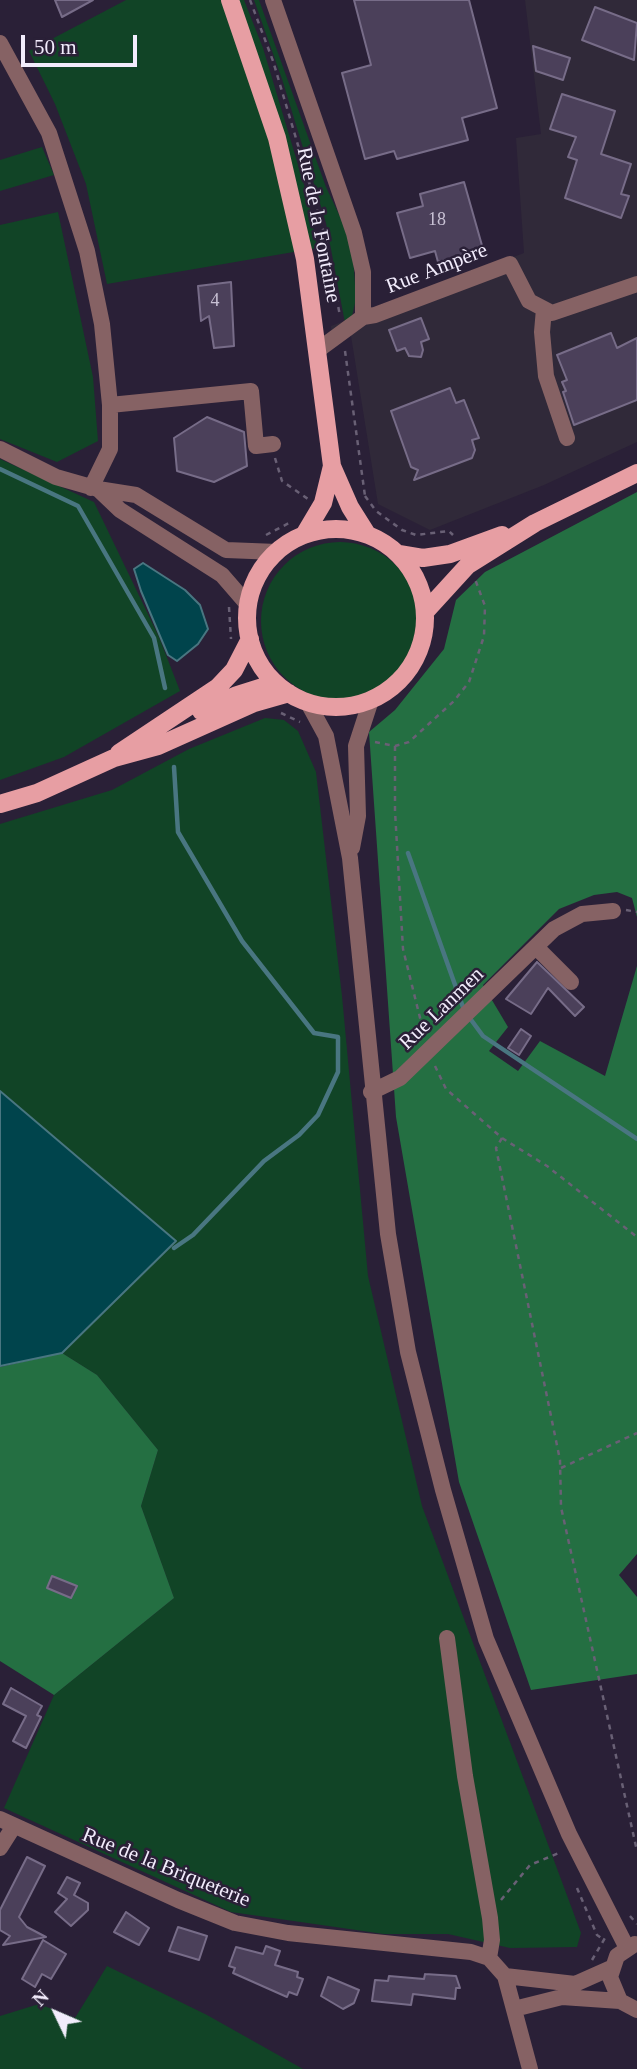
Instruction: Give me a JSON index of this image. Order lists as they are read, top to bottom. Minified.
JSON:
{"streets":{"main road":["Rue de la Fontaine"],"street":["Rue Ampère","Rue Lanmen","Rue de la Briqueterie"]},"crossings":[["Rue de la Fontaine","Rue Ampère"]],"house_numbers":["18","4"],"scale_bar":"50 m","north":"top left"}
